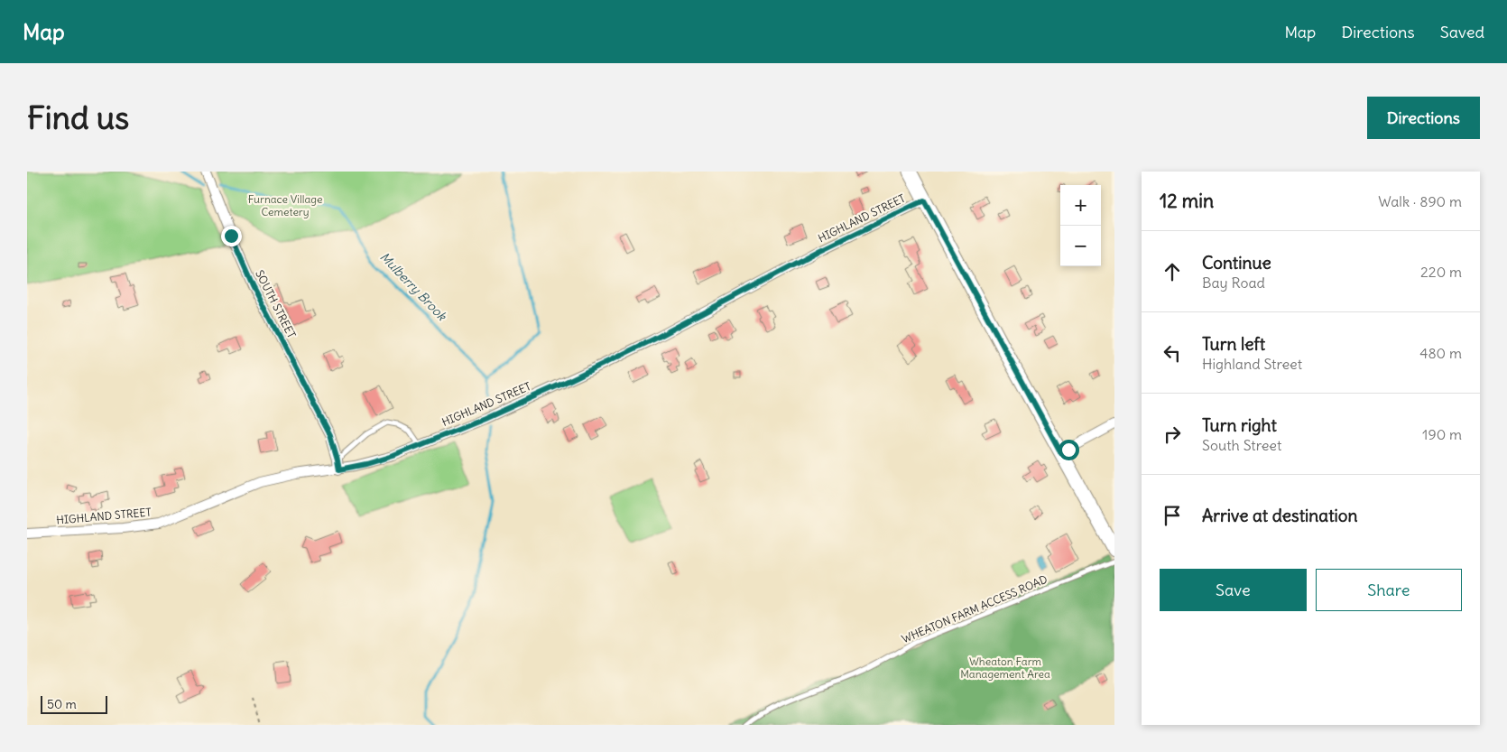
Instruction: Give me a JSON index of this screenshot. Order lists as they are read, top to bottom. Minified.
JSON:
{"streets":{"street":["HIGHLAND STREET","SOUTH STREET"],"lane":["WHEATON FARM ACCESS ROAD"]},"crossings":[["HIGHLAND STREET","SOUTH STREET"]],"water":["Mulberry Brook"],"parks":["Furnace Village Cemetery","Wheaton Farm Management Area"],"scale_bar":"50 m","page":{"header":"Map","nav":["Map","Directions","Saved"],"buttons":["Directions",["Save","Share"]],"title":"Find us","heading":["12 min","Walk · 890 m"],"map_buttons":["+","−"],"list":[["Continue","Bay Road","220 m"],["Turn left","Highland Street","480 m"],["Turn right","South Street","190 m"],"Arrive at destination"],"scale":"50 m"}}
